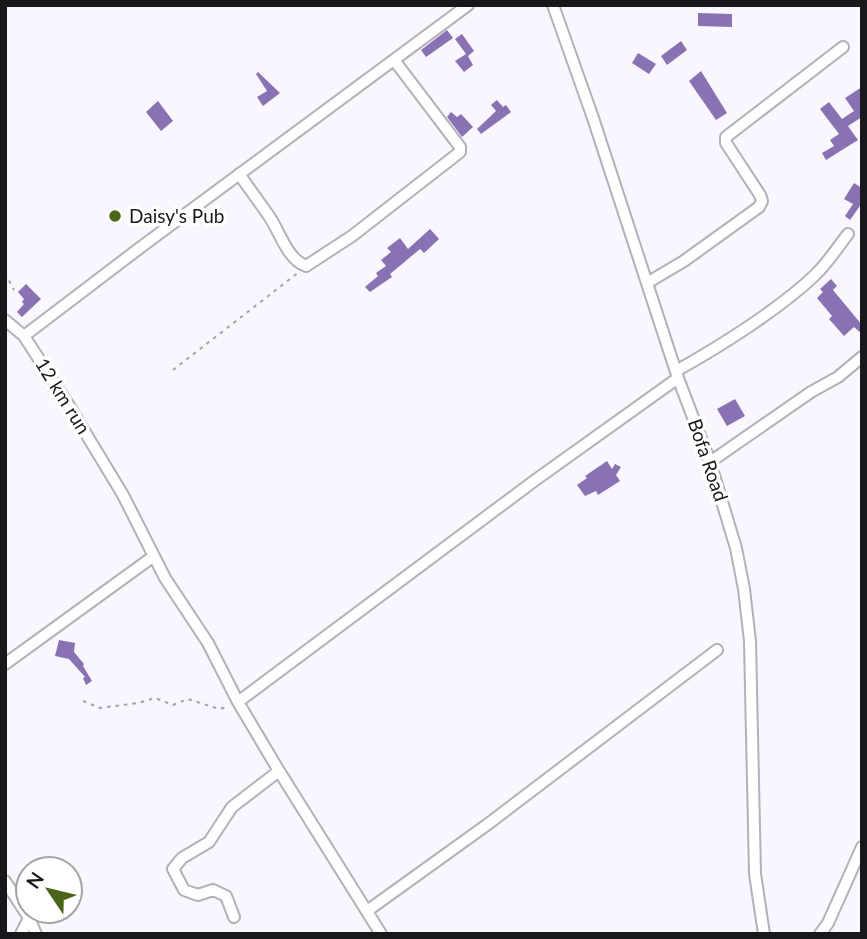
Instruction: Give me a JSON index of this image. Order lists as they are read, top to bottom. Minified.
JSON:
{"streets":{"street":["12 km run","Bofa Road"]},"places":["Daisy's Pub"],"north":"top left"}
